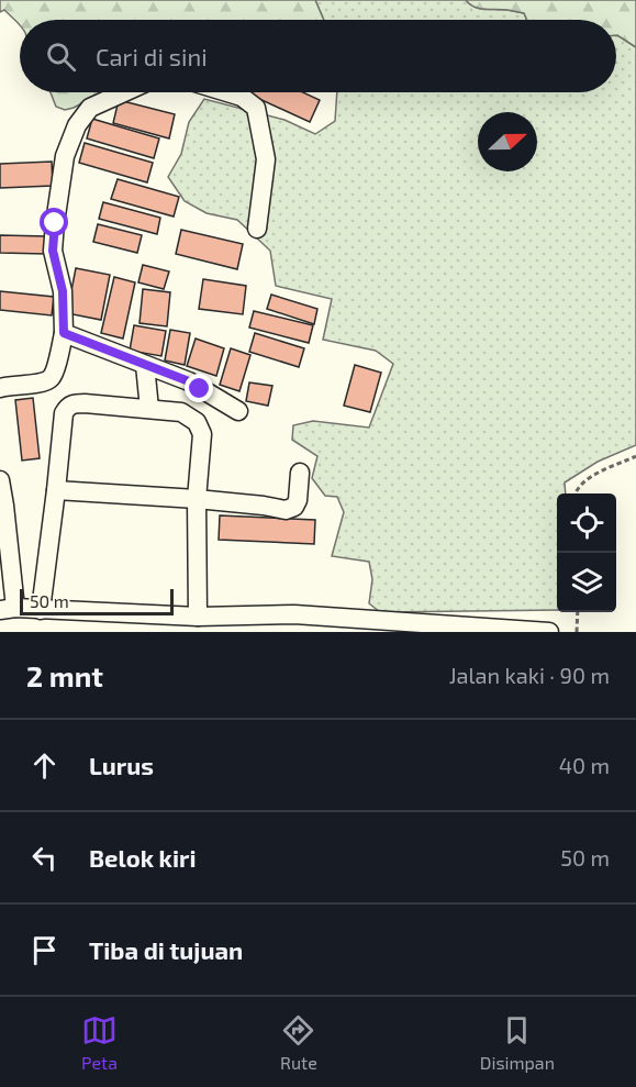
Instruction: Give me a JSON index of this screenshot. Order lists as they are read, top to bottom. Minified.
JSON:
{"scale_bar":"50 m","north":"right","page":{"search":"Cari di sini","scale":"50 m","heading":["2 mnt","Jalan kaki · 90 m"],"list":[["Lurus","40 m"],["Belok kiri","50 m"],"Tiba di tujuan"],"nav":["Peta","Rute","Disimpan"]}}
